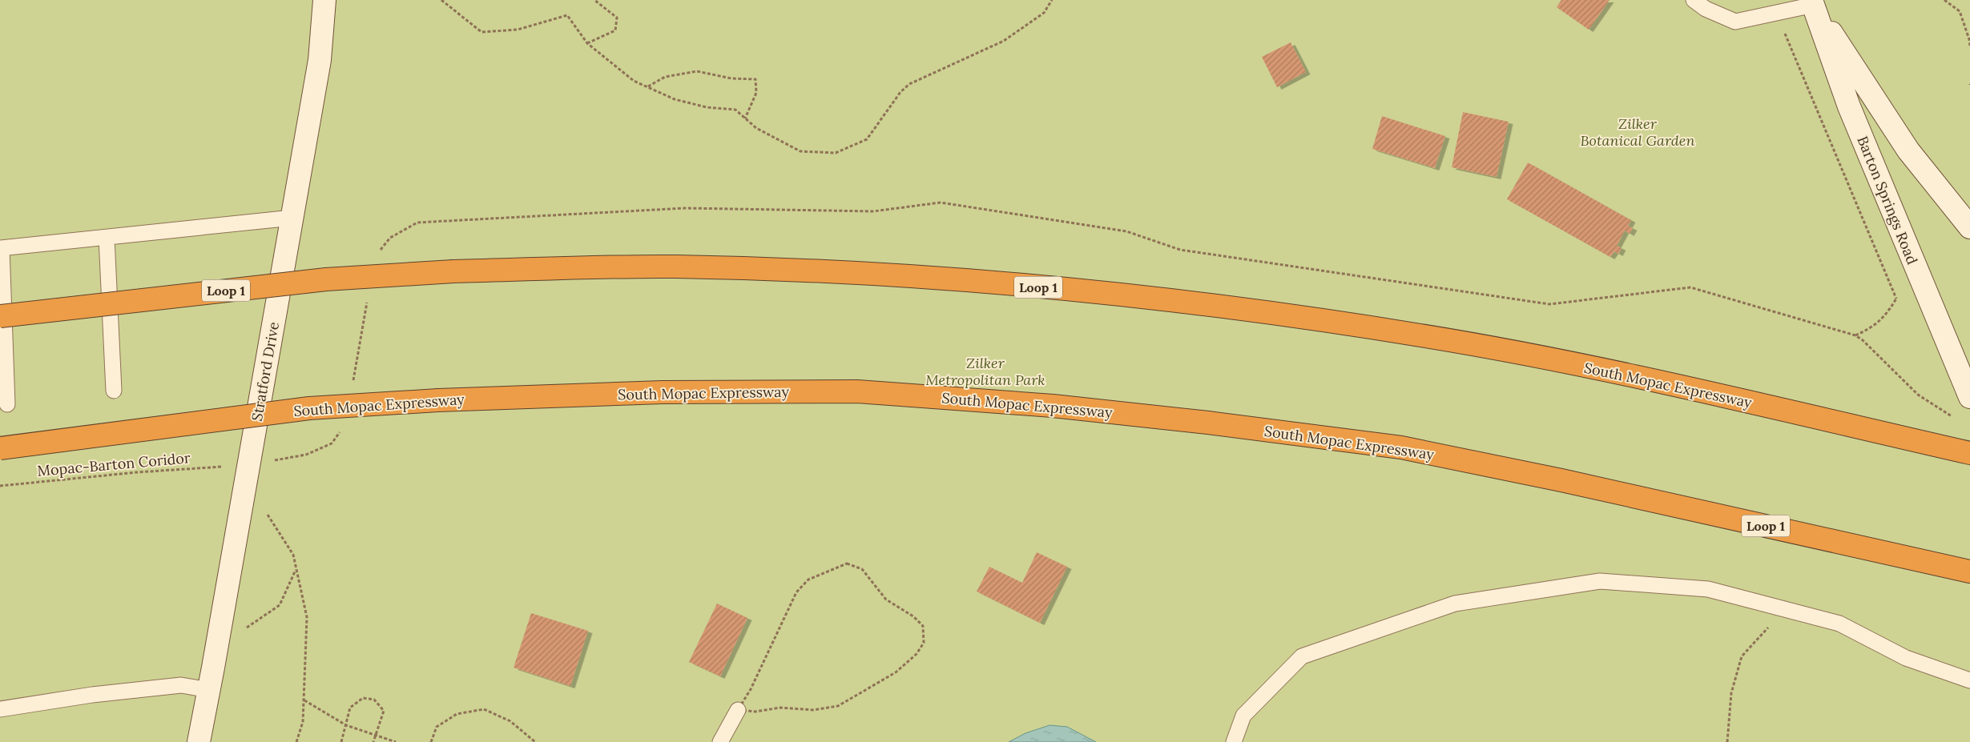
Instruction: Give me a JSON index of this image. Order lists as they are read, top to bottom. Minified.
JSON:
{"streets":{"highway":["Loop 1","South Mopac Expressway"],"street":["Barton Springs Road","Stratford Drive"],"path":["Mopac-Barton Coridor"]},"parks":["Zilker Botanical Garden","Zilker Metropolitan Park"]}
